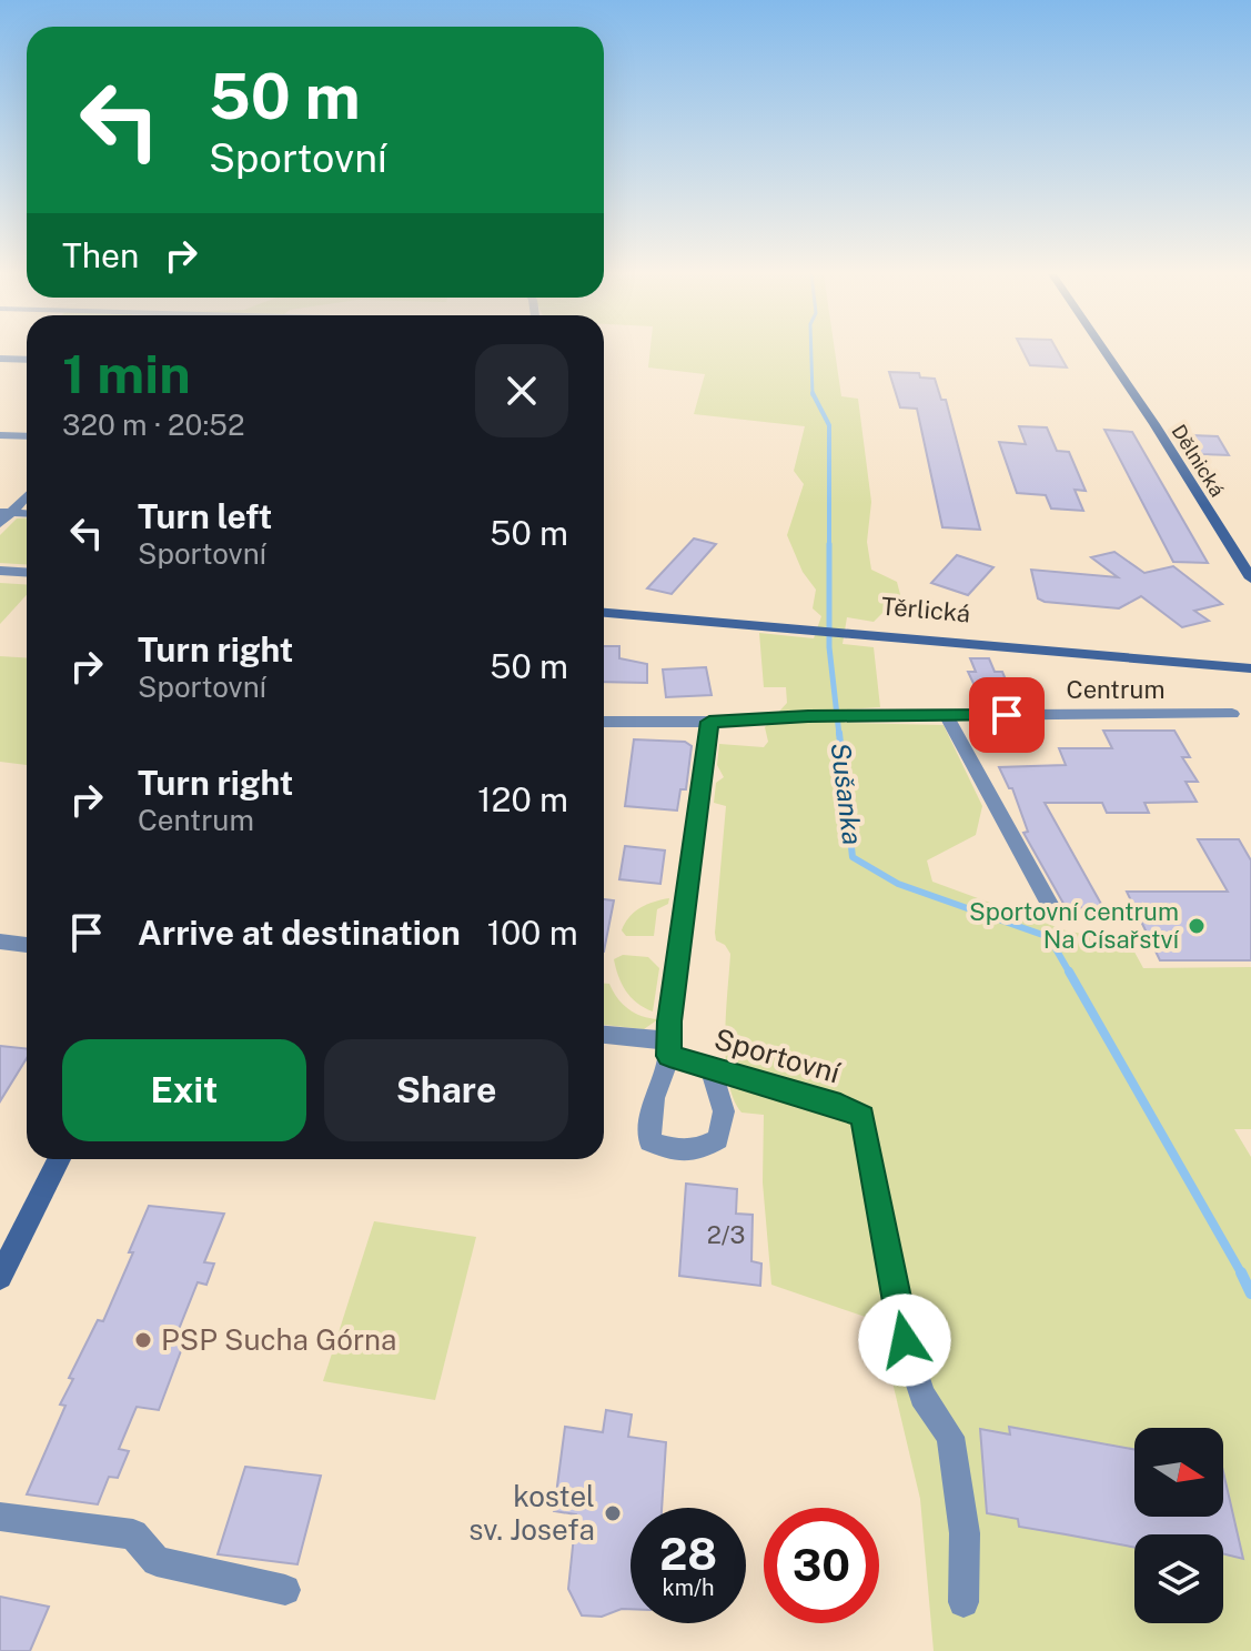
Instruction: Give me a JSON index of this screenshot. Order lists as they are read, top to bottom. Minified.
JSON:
{"streets":{"main road":["Dělnická","Těrlická"],"street":["Centrum","Sportovní"]},"water":["Sušanka"],"places":["Sportovní centrum Na Císařství","PSP Sucha Górna","kostel sv. Josefa"],"house_numbers":["2/3"],"north":"right","page":{"turn":["50 m","Sportovní"],"then":"Then","heading":["1 min","320 m · 20:52"],"list":[{"name":"Turn left","note":"Sportovní","value":"50 m"},{"name":"Turn right","note":"Sportovní","value":"50 m"},{"name":"Turn right","note":"Centrum","value":"120 m"},{"name":"Arrive at destination","value":"100 m"}],"buttons":["Exit","Share"],"speed":"28 km/h","limit":"30"}}
